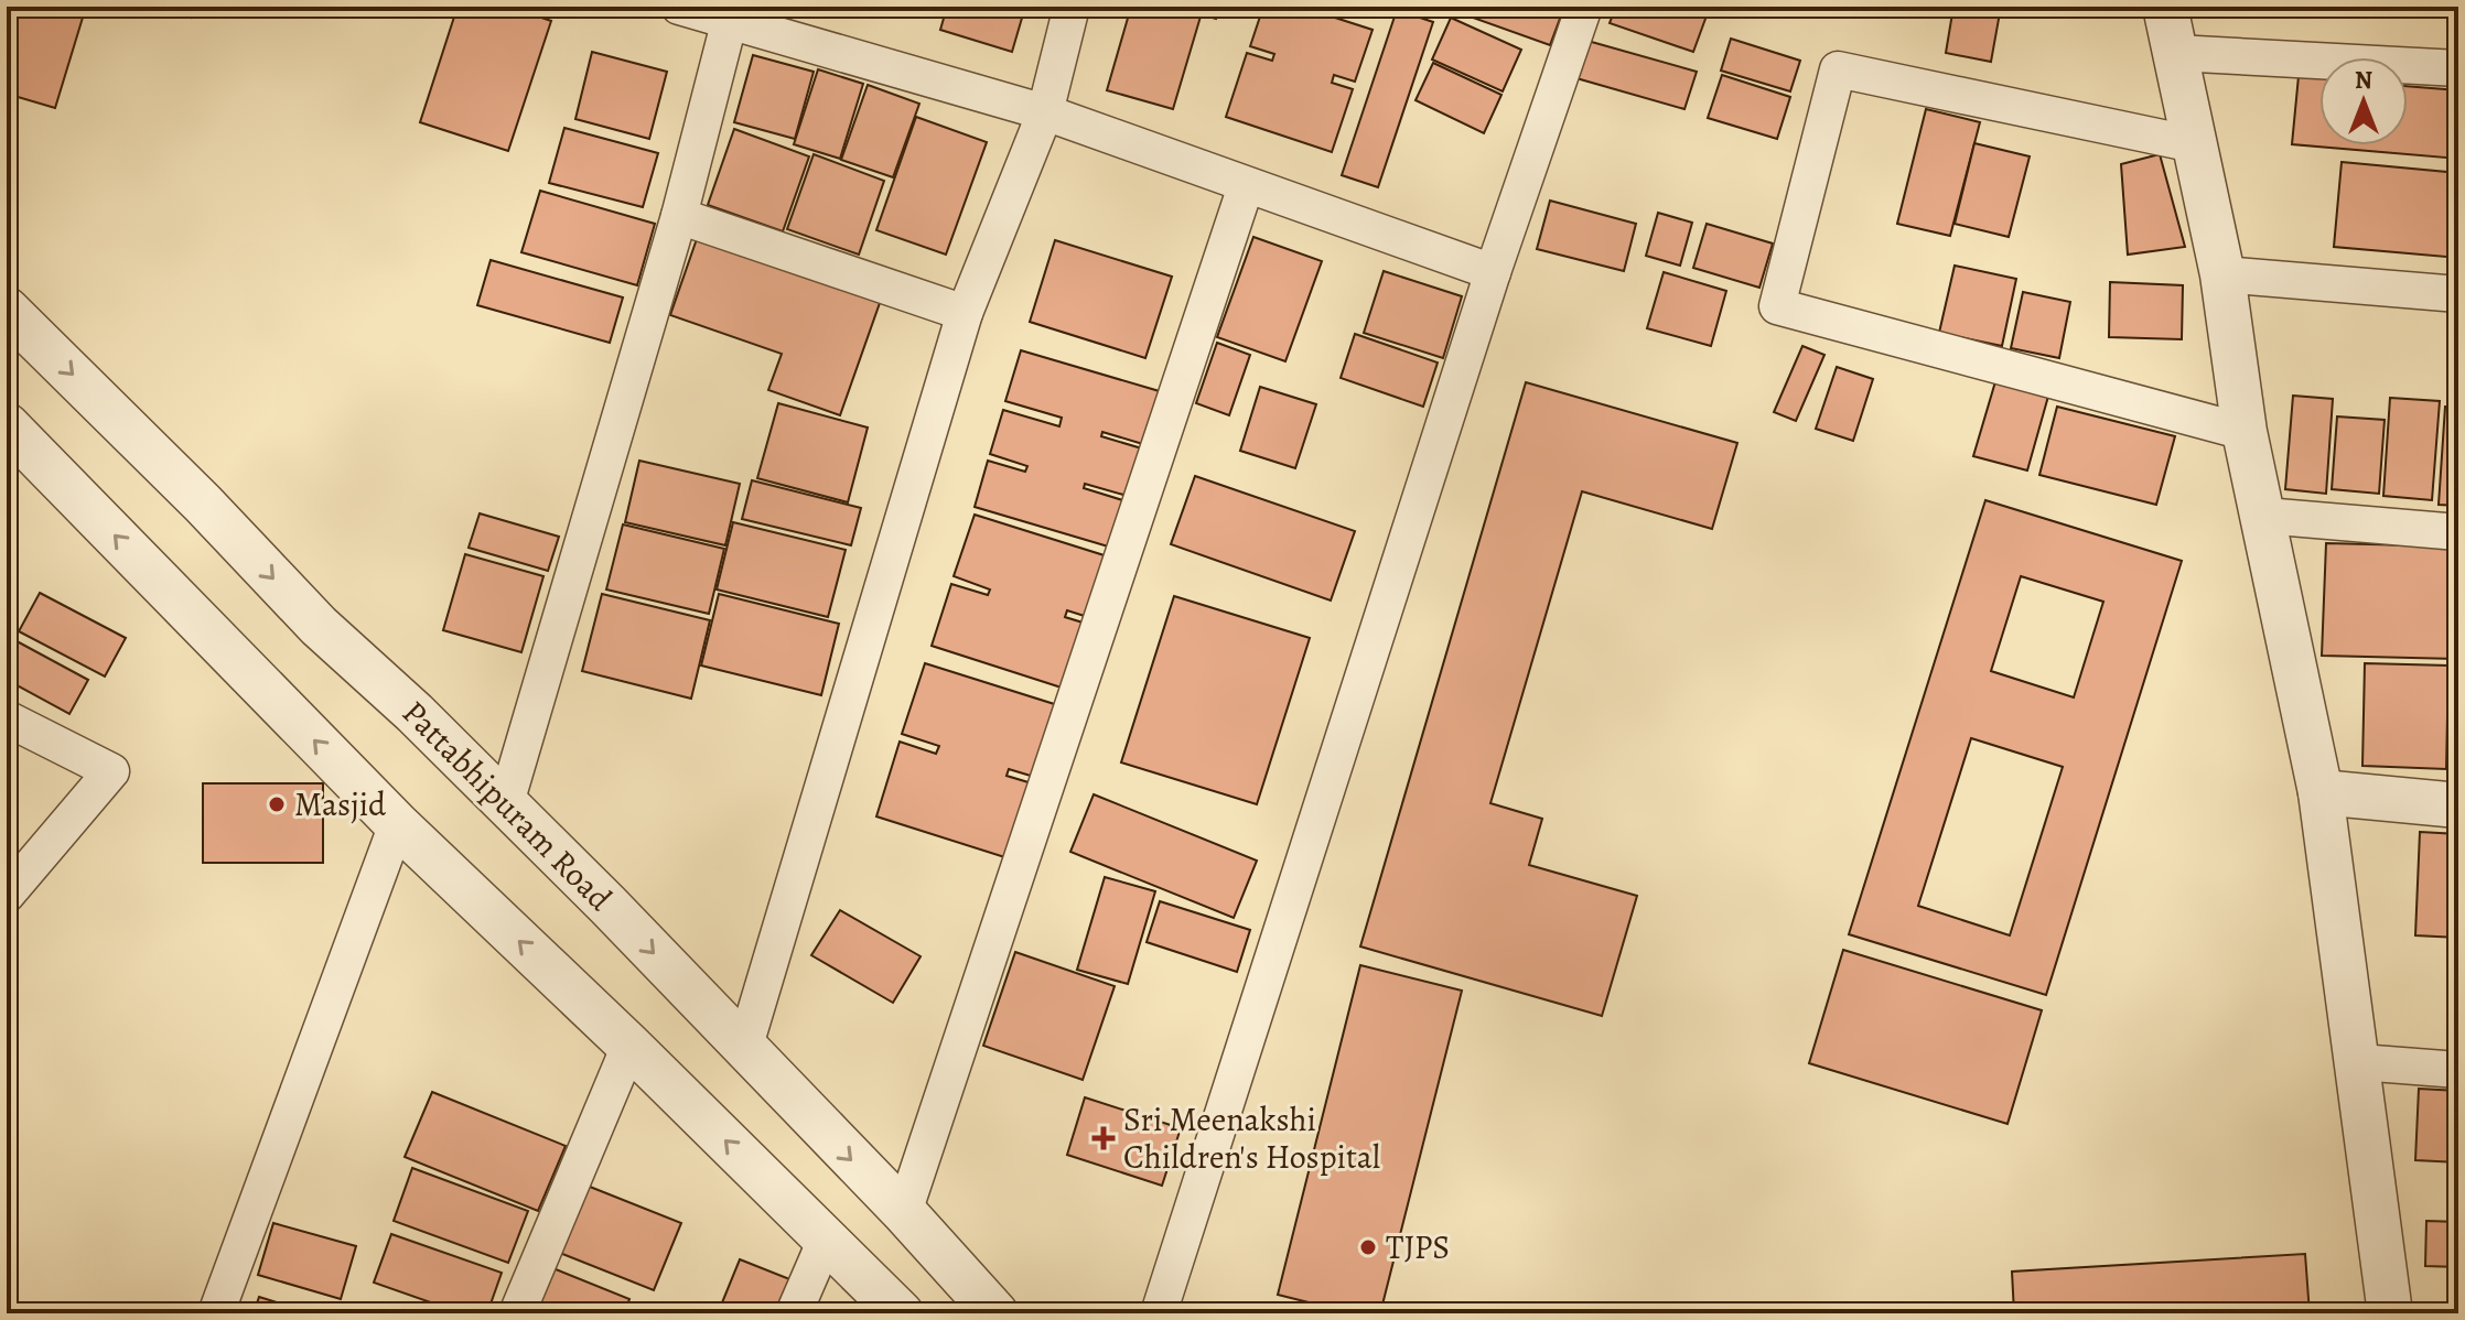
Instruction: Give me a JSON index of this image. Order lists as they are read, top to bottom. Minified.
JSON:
{"streets":{"street":["Pattabhipuram Road"]},"places":{"other":["Masjid","TJPS"],"health":["Sri Meenakshi Children's Hospital"]},"north":"top"}
